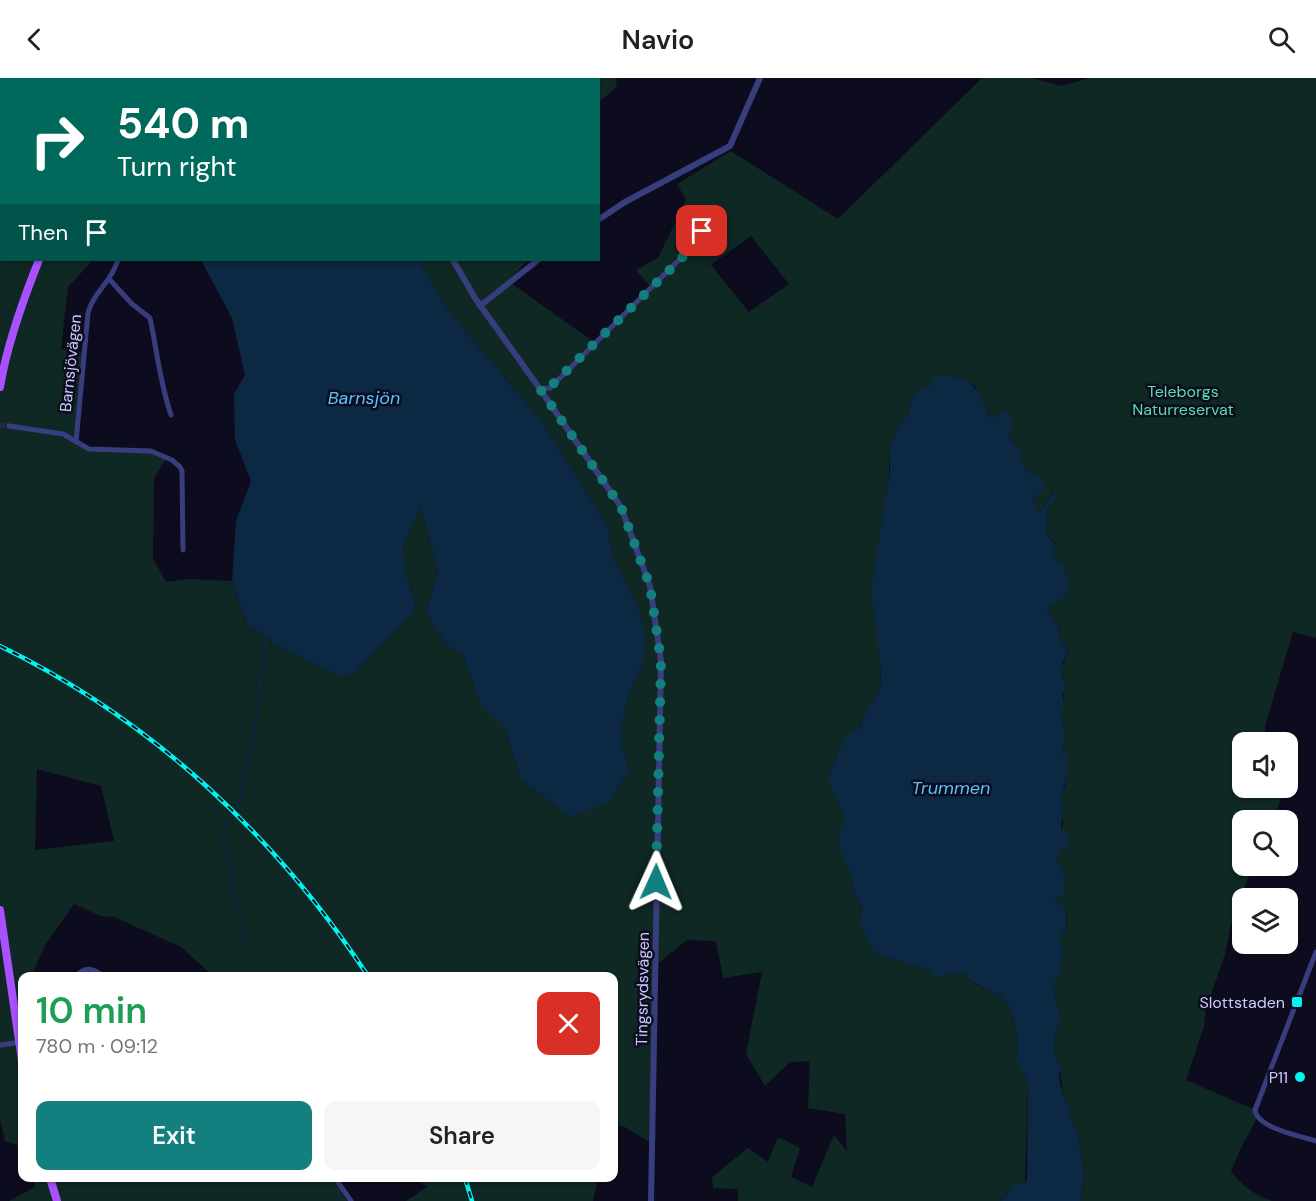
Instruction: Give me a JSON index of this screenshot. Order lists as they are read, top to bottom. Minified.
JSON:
{"streets":{"street":["Barnsjövägen","Tingsrydsvägen"]},"water":["Barnsjön","Trummen"],"parks":["Teleborgs Naturreservat"],"places":{"transit":["Slottstaden"],"other":["P11"]},"page":{"header":"Navio","turn":["540 m","Turn right"],"then":"Then","heading":["10 min","780 m · 09:12"],"buttons":["Exit","Share"]}}
